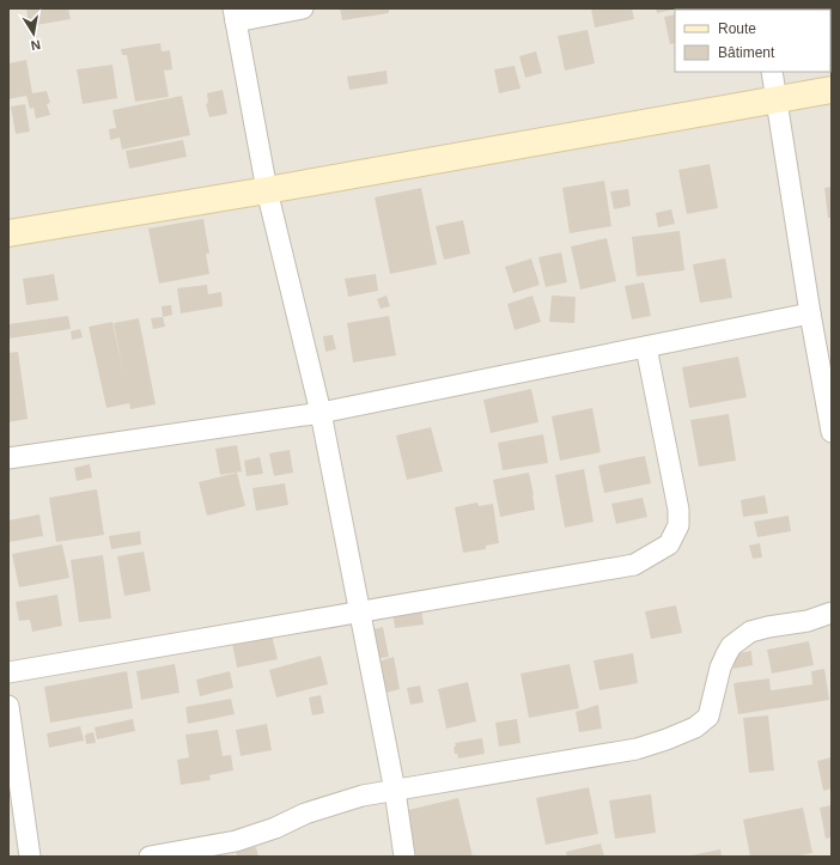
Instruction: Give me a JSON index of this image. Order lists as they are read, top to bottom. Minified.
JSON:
{"legend":["Route","Bâtiment"],"north":"bottom"}
